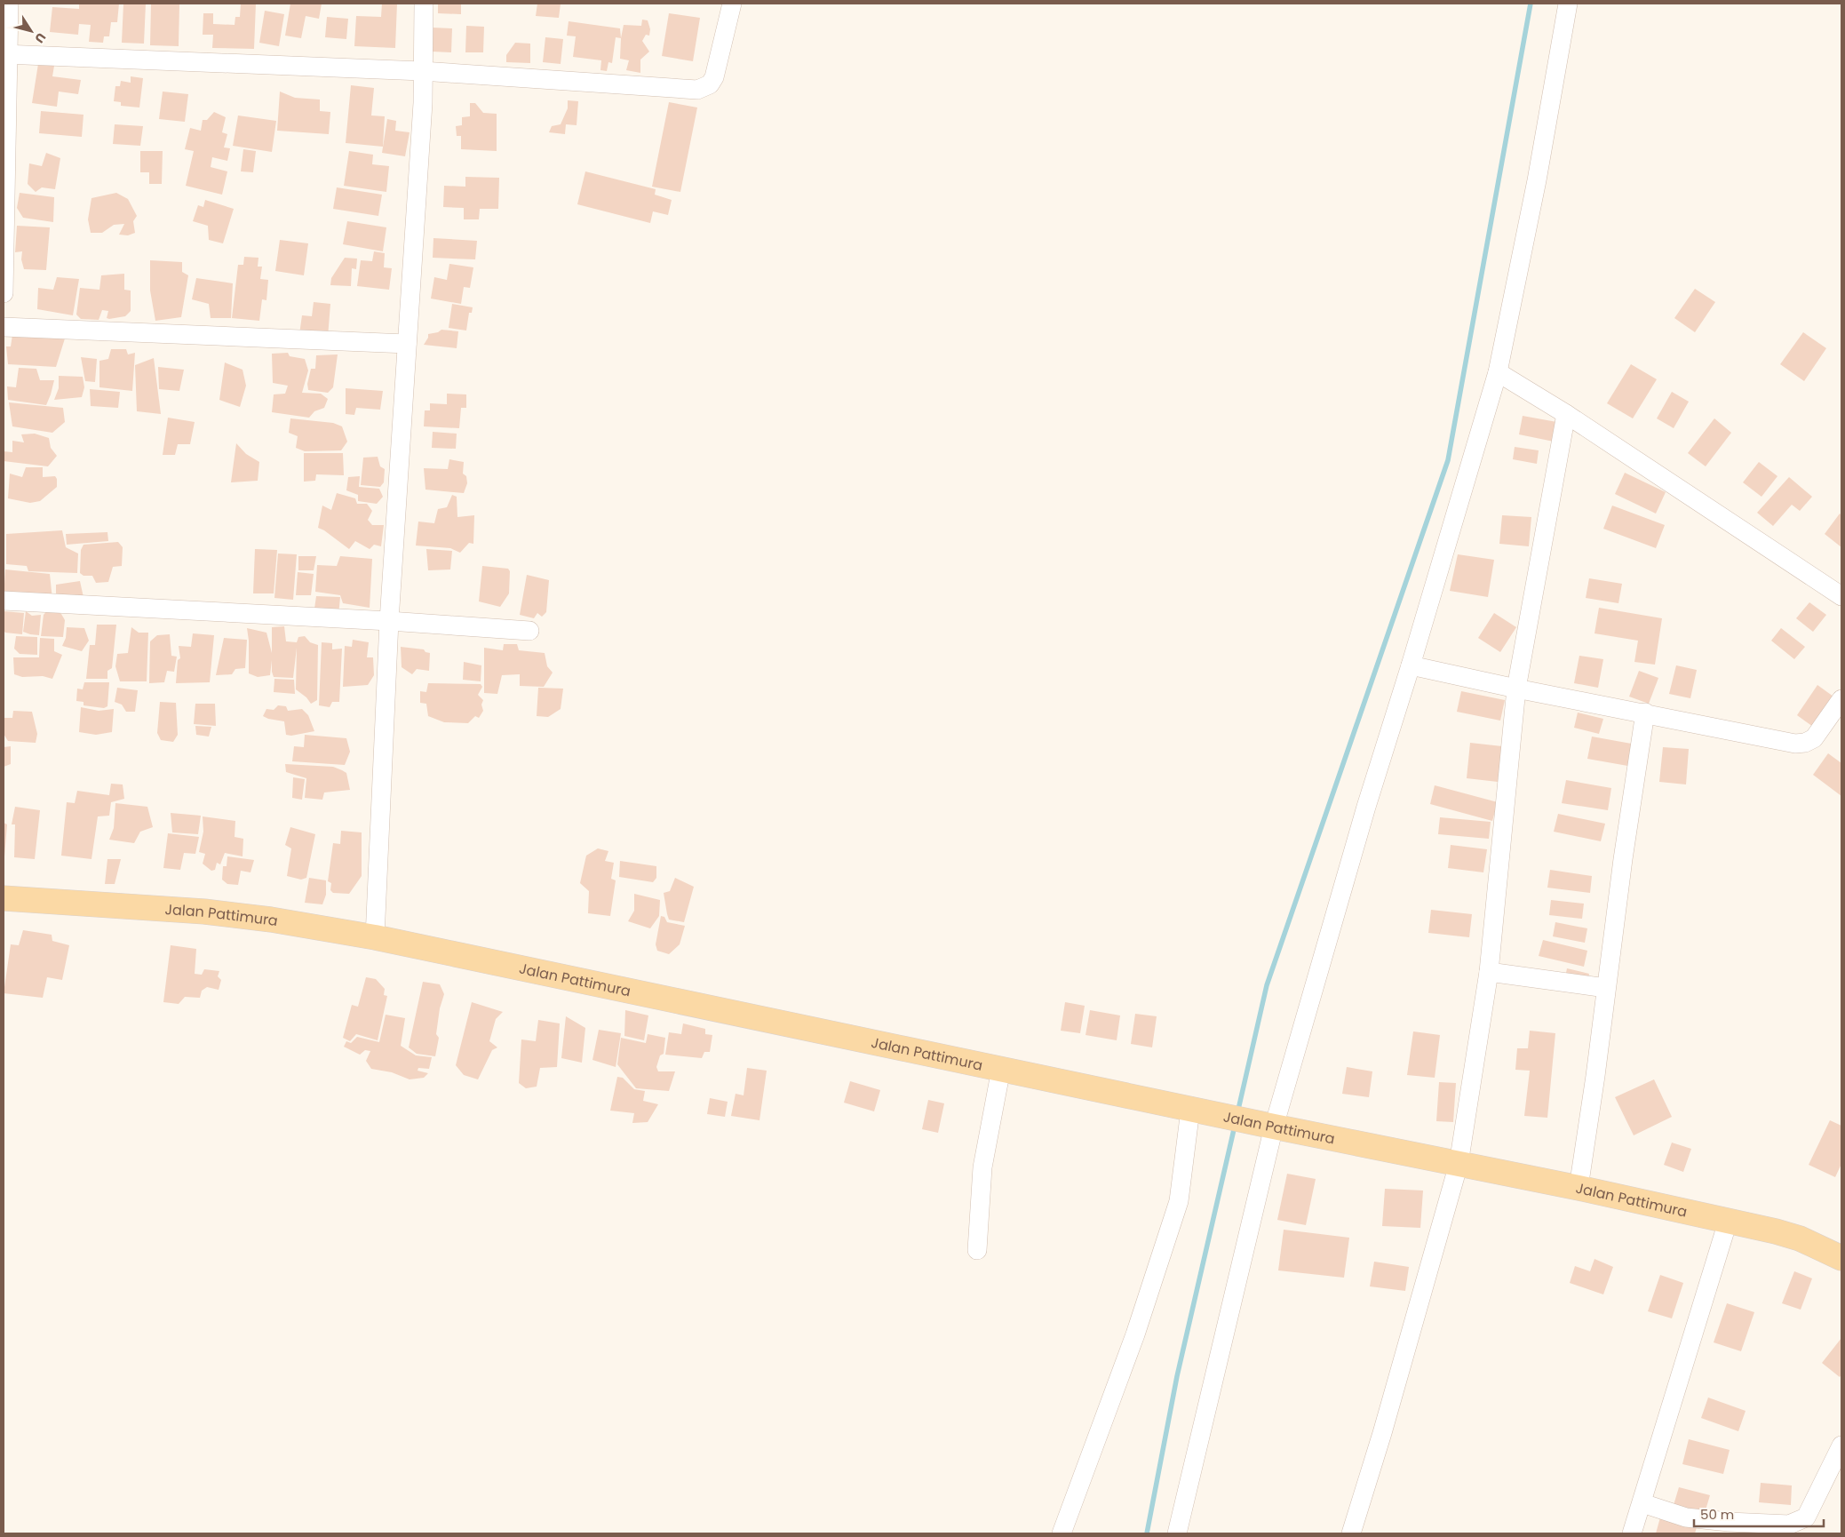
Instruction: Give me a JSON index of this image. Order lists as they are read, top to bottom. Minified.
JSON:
{"streets":{"main road":["Jalan Pattimura"]},"scale_bar":"50 m","north":"bottom right"}
